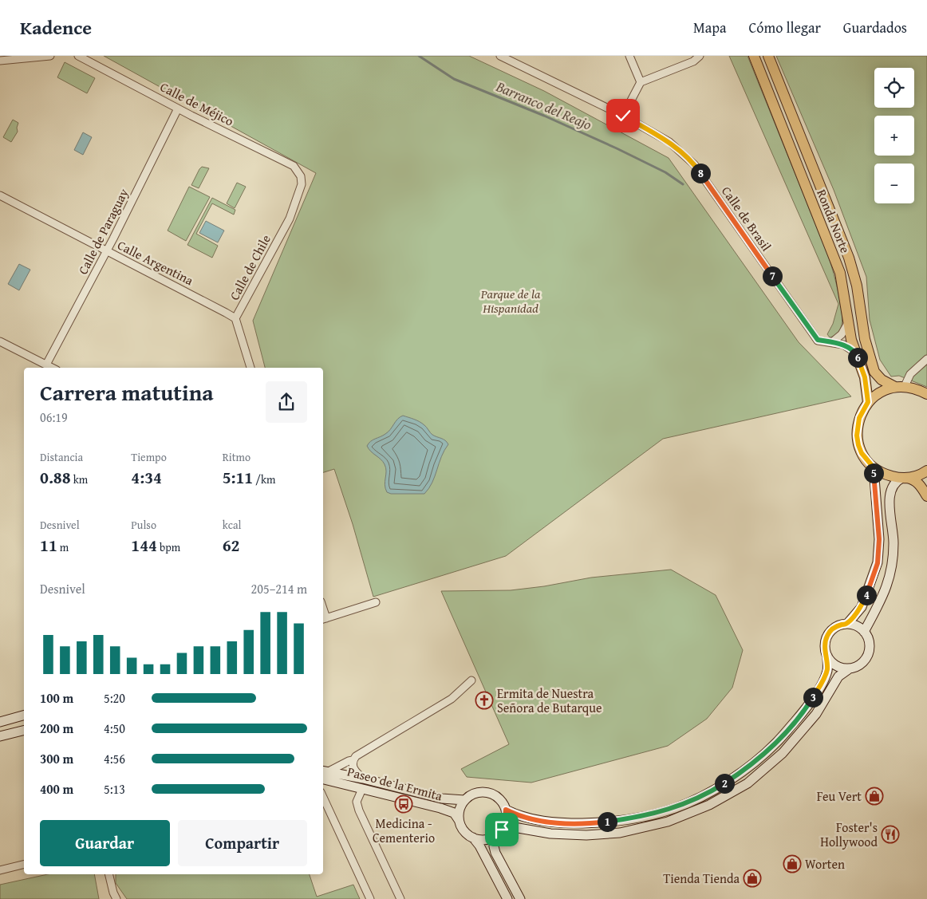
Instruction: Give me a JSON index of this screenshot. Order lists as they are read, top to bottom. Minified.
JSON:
{"streets":{"main road":["Ronda Norte","Paseo de la Ermita"],"street":["Calle de Méjico","Calle de Brasil","Calle de Paraguay","Calle Argentina","Calle de Chile"]},"crossings":[["Calle de Méjico","Calle de Paraguay"],["Calle de Méjico","Calle de Chile"],["Calle de Brasil","Ronda Norte"],["Calle de Paraguay","Calle Argentina"],["Calle Argentina","Calle de Chile"]],"water":["Barranco del Reajo"],"parks":["Parque de la Hispanidad"],"places":{"church":["Ermita de Nuestra Señora de Butarque"],"shop":["Feu Vert","Worten","Tienda Tienda"],"bus stop":["Medicina - Cementerio"],"restaurant":["Foster's Hollywood"]},"page":{"header":"Kadence","nav":["Mapa","Cómo llegar","Guardados"],"map_buttons":["+","−"],"pins":["8","7","6","5","4","3","2","1"],"heading":["Carrera matutina","06:19"],"stats":[["Distancia","0.88 km"],["Tiempo","4:34"],["Ritmo","5:11 /km"],["Desnivel","11 m"],["Pulso","144 bpm"],["kcal","62"]],"chart":["Desnivel","205–214 m"],"list":[{"name":"100 m","note":"5:20"},{"name":"200 m","note":"4:50"},{"name":"300 m","note":"4:56"},{"name":"400 m","note":"5:13"}],"buttons":["Guardar","Compartir"]}}
